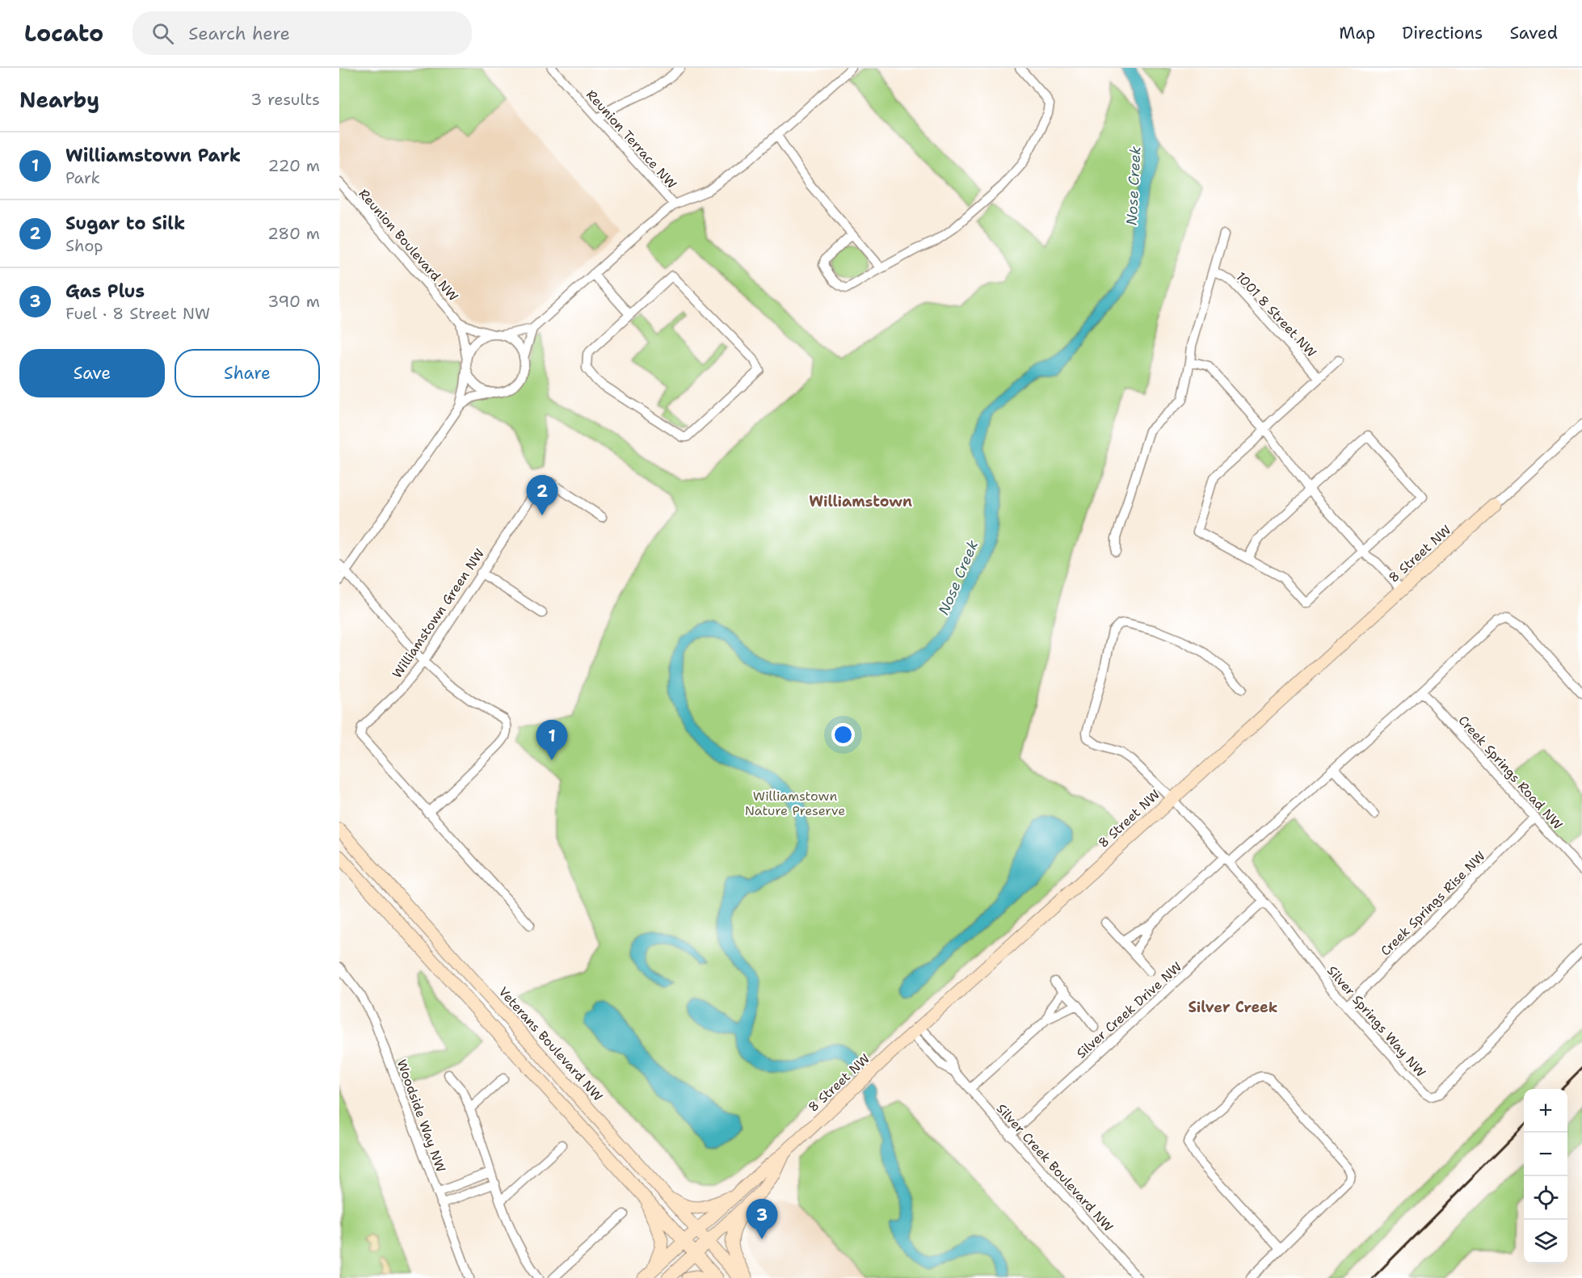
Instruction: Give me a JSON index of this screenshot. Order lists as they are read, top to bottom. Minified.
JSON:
{"streets":{"main road":["8 Street NW","Veterans Boulevard NW"],"street":["Reunion Terrace NW","Reunion Boulevard NW","1001 8 Street NW","Williamstown Green NW","Creek Springs Road NW","Creek Springs Rise NW","Silver Creek Drive NW","Silver Springs Way NW","Woodside Way NW","Silver Creek Boulevard NW"]},"crossings":[["8 Street NW","Silver Springs Way NW"],["8 Street NW","Veterans Boulevard NW"],["8 Street NW","Silver Creek Boulevard NW"],["Creek Springs Road NW","Creek Springs Rise NW"],["Creek Springs Rise NW","Silver Springs Way NW"],["Silver Creek Drive NW","Silver Springs Way NW"],["Silver Creek Drive NW","Silver Creek Boulevard NW"]],"districts":["Williamstown","Silver Creek"],"water":["Nose Creek"],"parks":["Williamstown Nature Preserve"],"page":{"header":"Locato","search":"Search here","nav":["Map","Directions","Saved"],"heading":["Nearby","3 results"],"list":[{"mark":"1","name":"Williamstown Park","note":"Park","value":"220 m"},{"mark":"2","name":"Sugar to Silk","note":"Shop","value":"280 m"},{"mark":"3","name":"Gas Plus","note":"Fuel · 8 Street NW","value":"390 m"}],"buttons":["Save","Share"],"pins":["2","1","3"],"map_buttons":["+","−"]}}
